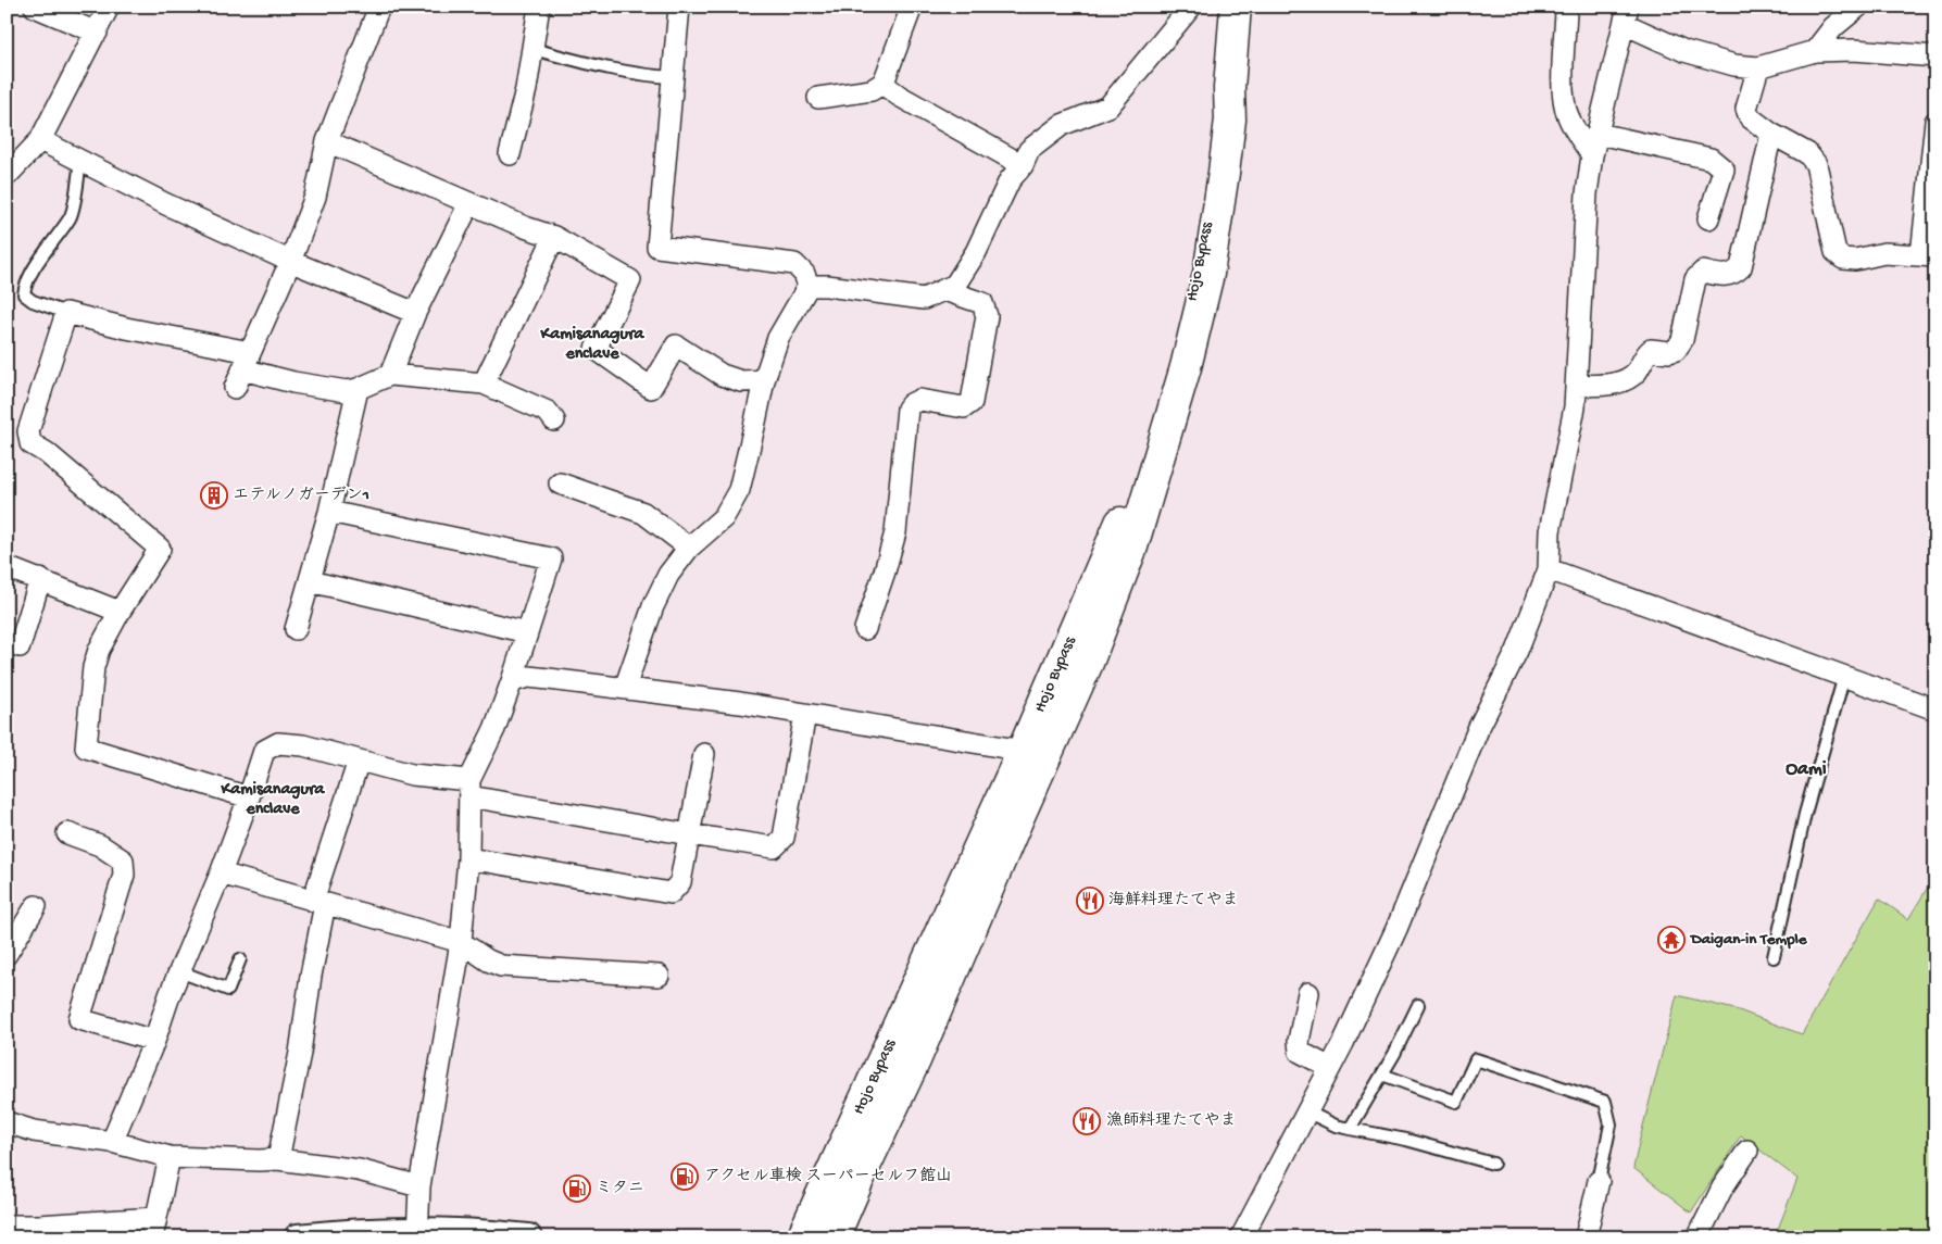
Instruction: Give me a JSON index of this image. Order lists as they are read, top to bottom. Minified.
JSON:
{"streets":{"highway":["Hojo Bypass"]},"districts":["Kamisanagura enclave","Oami","Kamisanagura enclave"],"places":{"building":["エテルノガーデン1"],"restaurant":["海鮮料理たてやま","漁師料理たてやま"],"temple":["Daigan-in Temple"],"fuel station":["アクセル車検 スーパーセルフ館山","ミタニ"]}}
